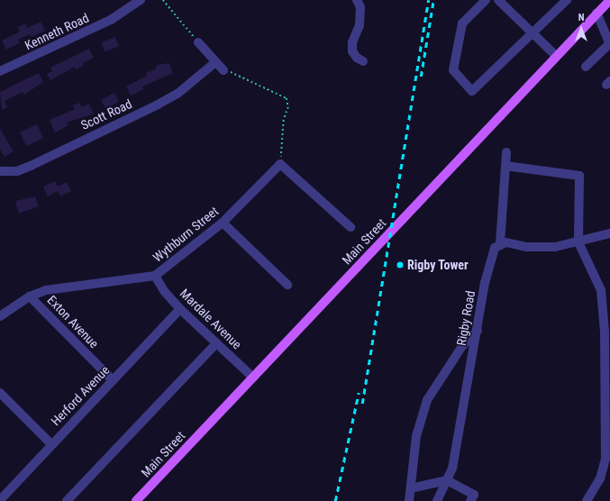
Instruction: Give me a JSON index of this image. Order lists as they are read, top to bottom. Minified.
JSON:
{"streets":{"main road":["Main Street"],"street":["Kenneth Road","Scott Road","Wythburn Street","Rigby Road","Mardale Avenue","Exton Avenue","Herford Avenue"]},"crossings":[["Wythburn Street","Mardale Avenue"],["Wythburn Street","Exton Avenue"],["Main Street","Mardale Avenue"],["Mardale Avenue","Herford Avenue"],["Exton Avenue","Herford Avenue"]],"places":["Rigby Tower"],"north":"top"}
